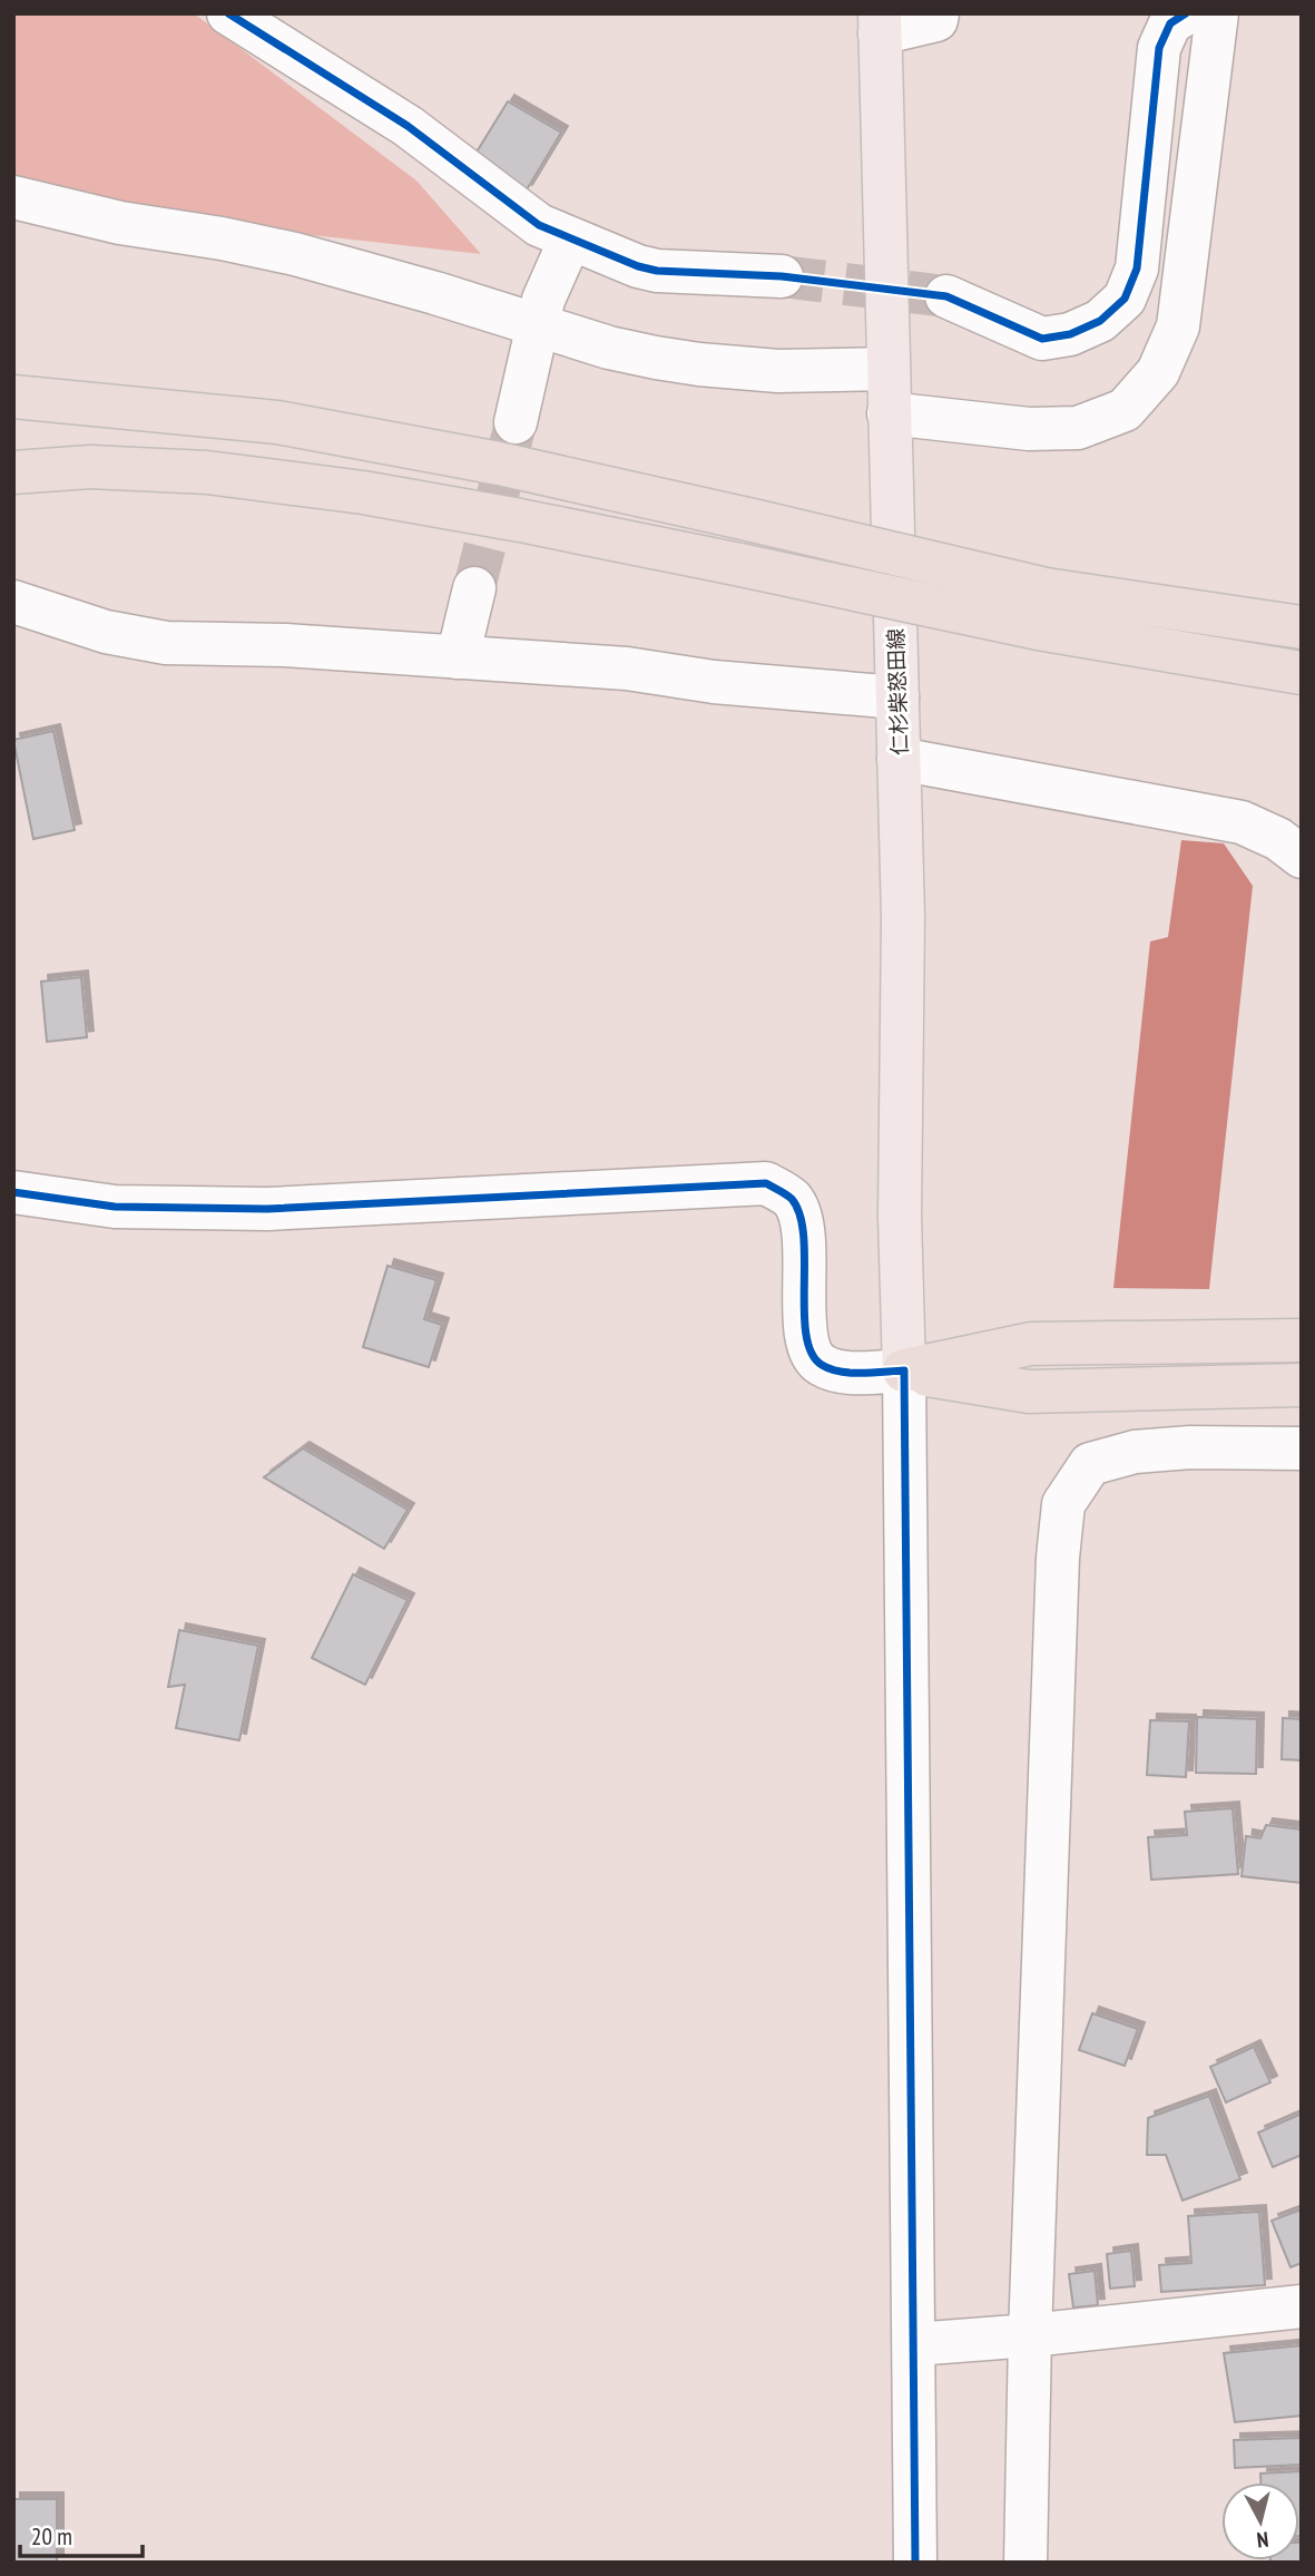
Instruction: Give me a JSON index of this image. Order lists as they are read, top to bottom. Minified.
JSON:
{"streets":{"main road":["仁杉柴怒田線"]},"scale_bar":"20 m","north":"bottom"}
